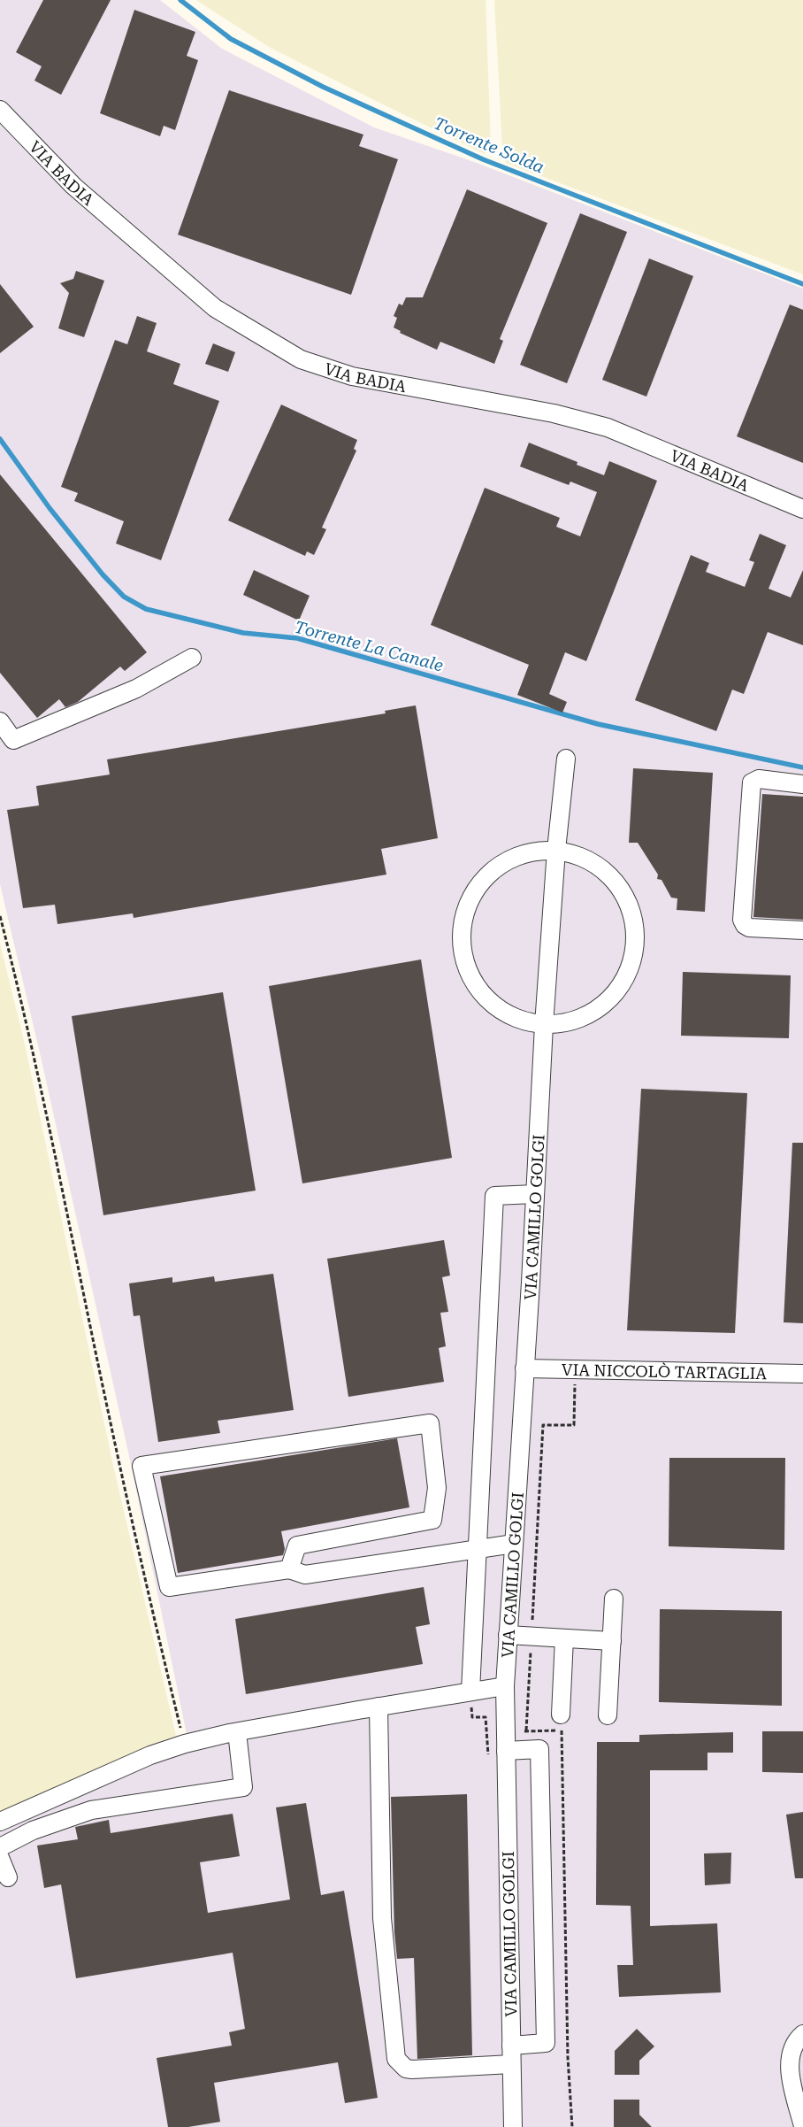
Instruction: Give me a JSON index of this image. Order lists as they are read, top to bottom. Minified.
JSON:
{"streets":{"street":["VIA BADIA","VIA CAMILLO GOLGI","VIA NICCOLÒ TARTAGLIA"]},"crossings":[["VIA CAMILLO GOLGI","VIA NICCOLÒ TARTAGLIA"]],"water":["Torrente Solda","Torrente La Canale"]}
